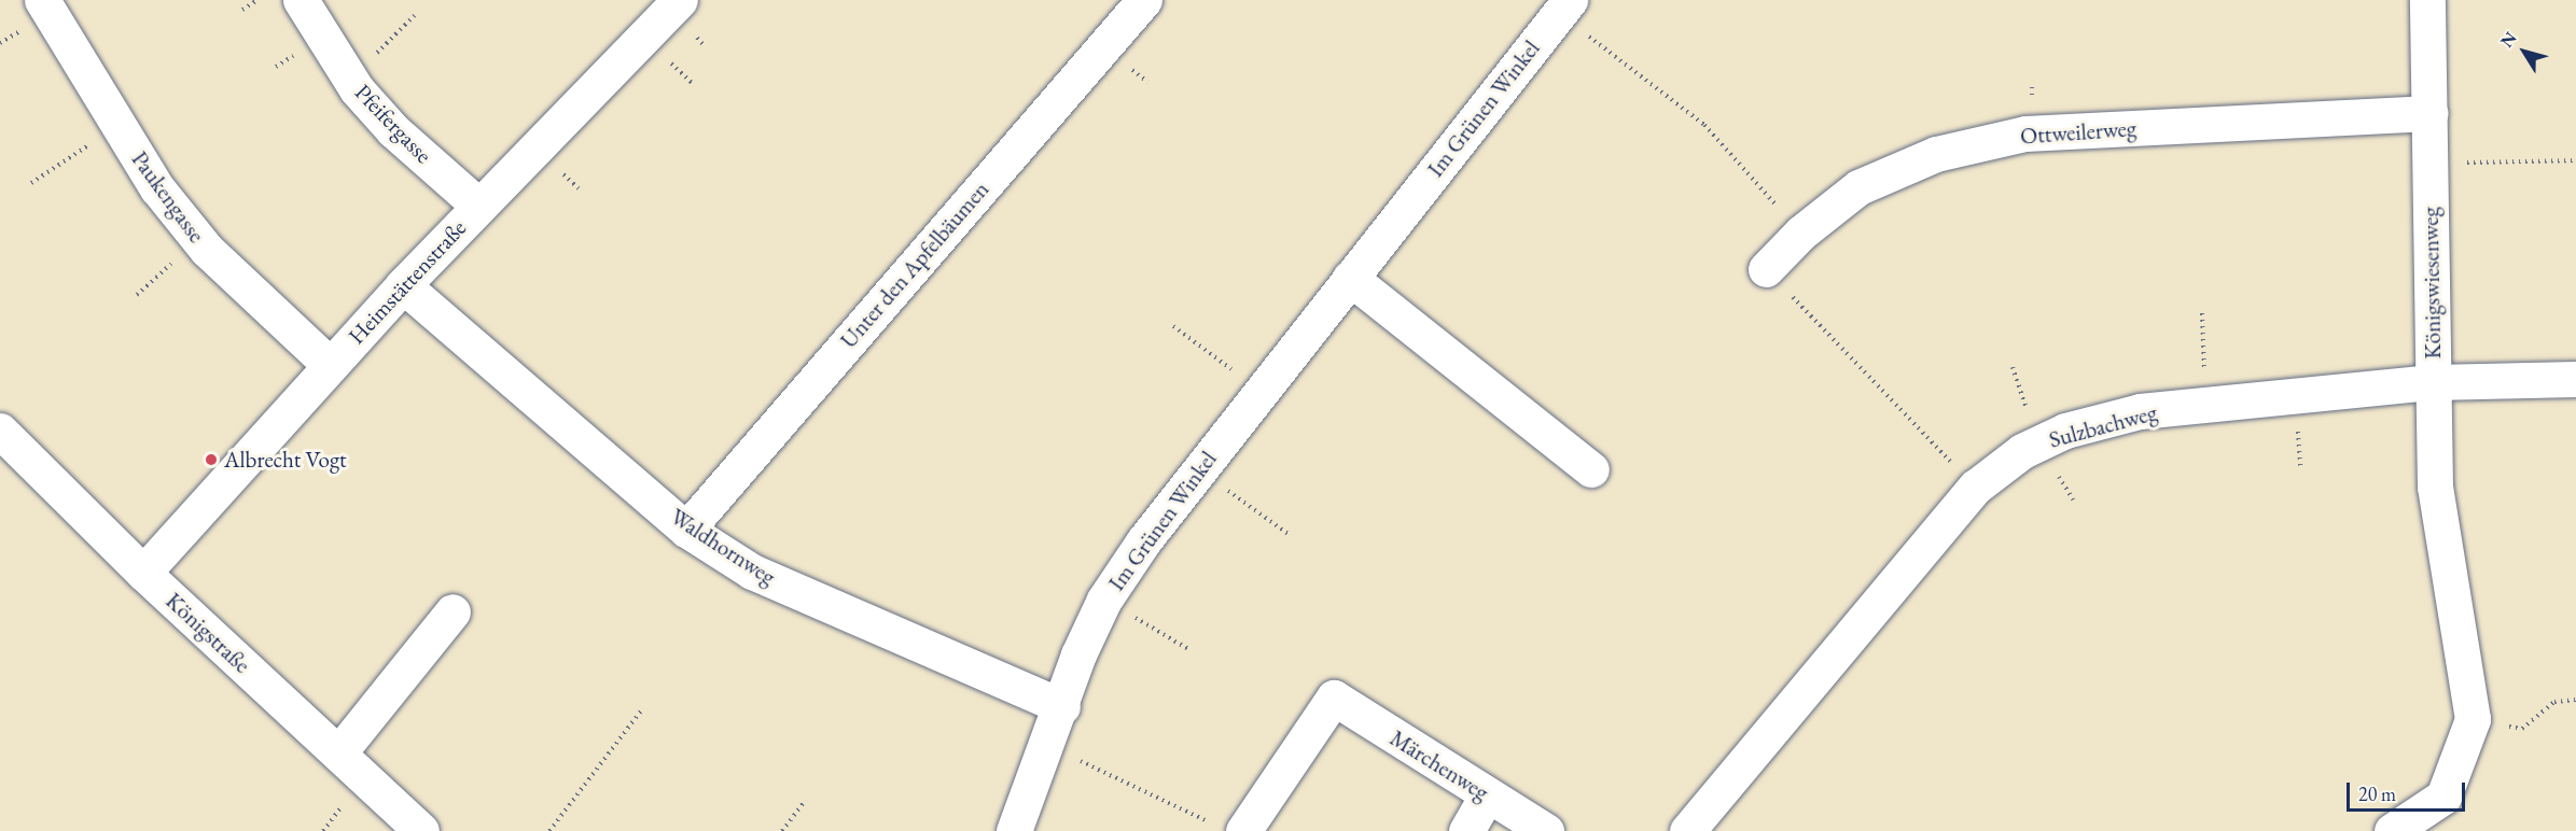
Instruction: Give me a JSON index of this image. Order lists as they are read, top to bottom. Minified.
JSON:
{"streets":{"street":["Im Grünen Winkel","Pfeifergasse","Ottweilerweg","Paukengasse","Unter den Apfelbäumen","Heimstättenstraße","Königswiesenweg","Sulzbachweg","Waldhornweg","Königstraße","Märchenweg"]},"crossings":[["Im Grünen Winkel","Waldhornweg"],["Pfeifergasse","Heimstättenstraße"],["Ottweilerweg","Königswiesenweg"],["Paukengasse","Heimstättenstraße"],["Unter den Apfelbäumen","Waldhornweg"],["Heimstättenstraße","Waldhornweg"],["Heimstättenstraße","Königstraße"],["Königswiesenweg","Sulzbachweg"]],"places":["Albrecht Vogt"],"scale_bar":"20 m","north":"top left"}
